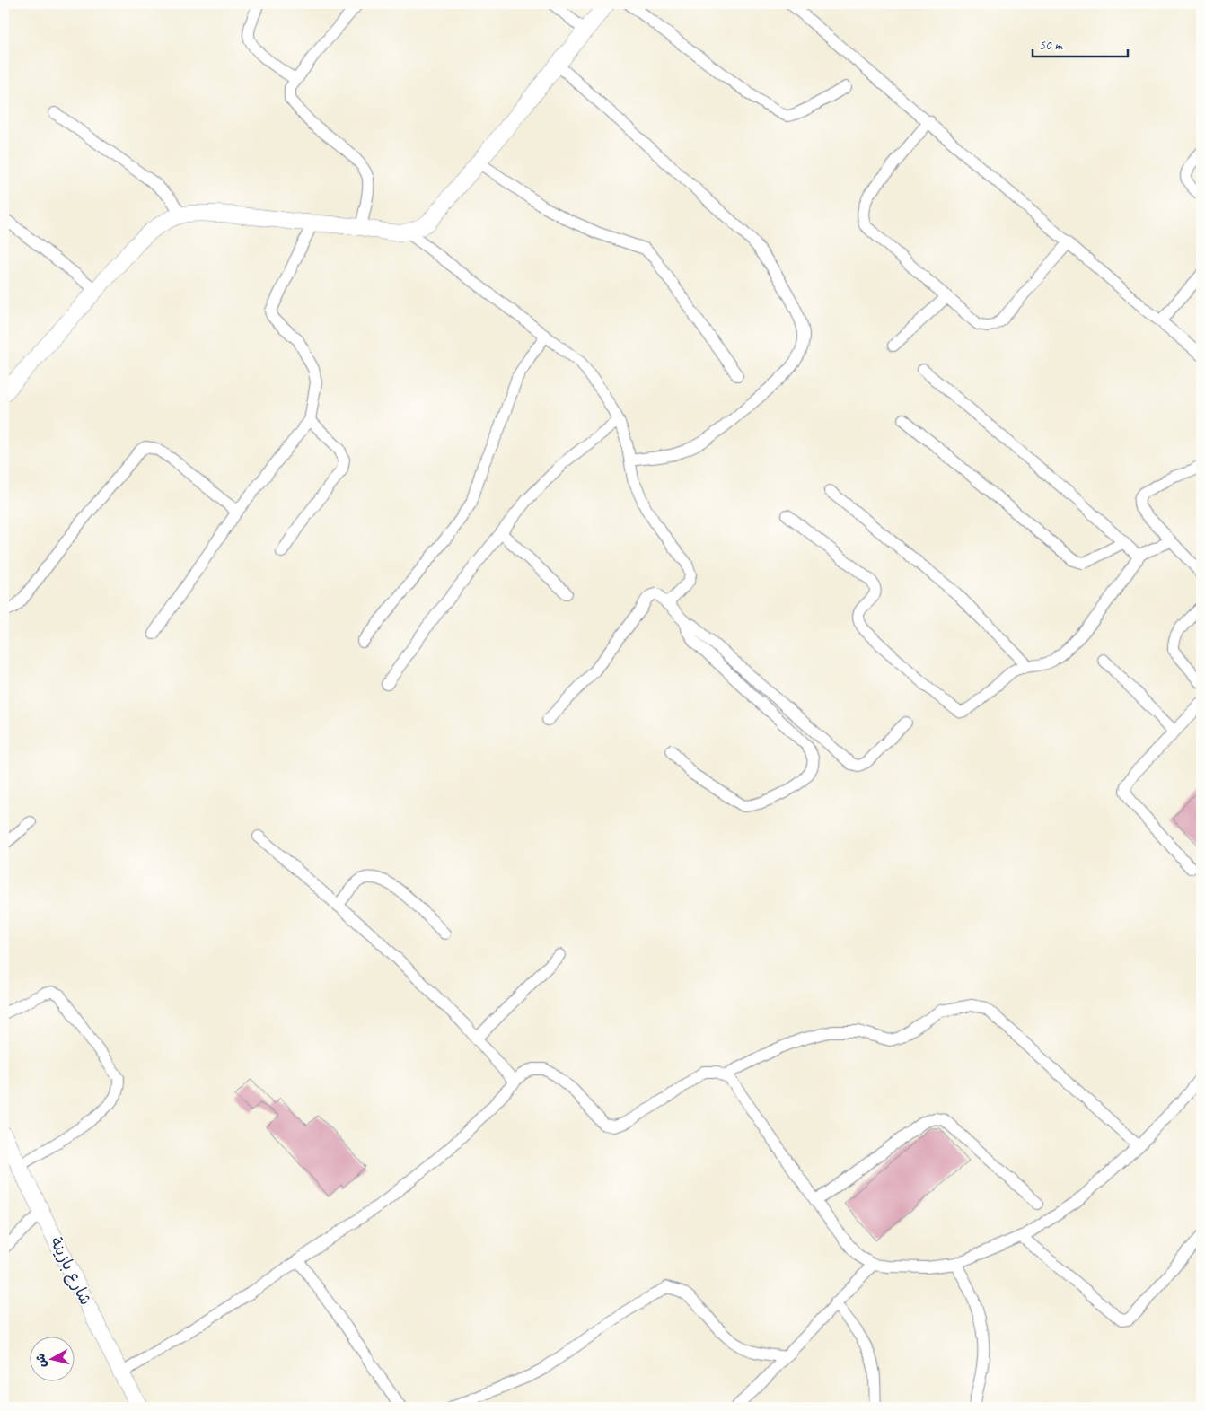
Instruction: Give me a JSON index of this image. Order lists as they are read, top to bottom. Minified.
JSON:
{"streets":{"street":["شارع بازينة"]},"scale_bar":"50 m","north":"left"}
